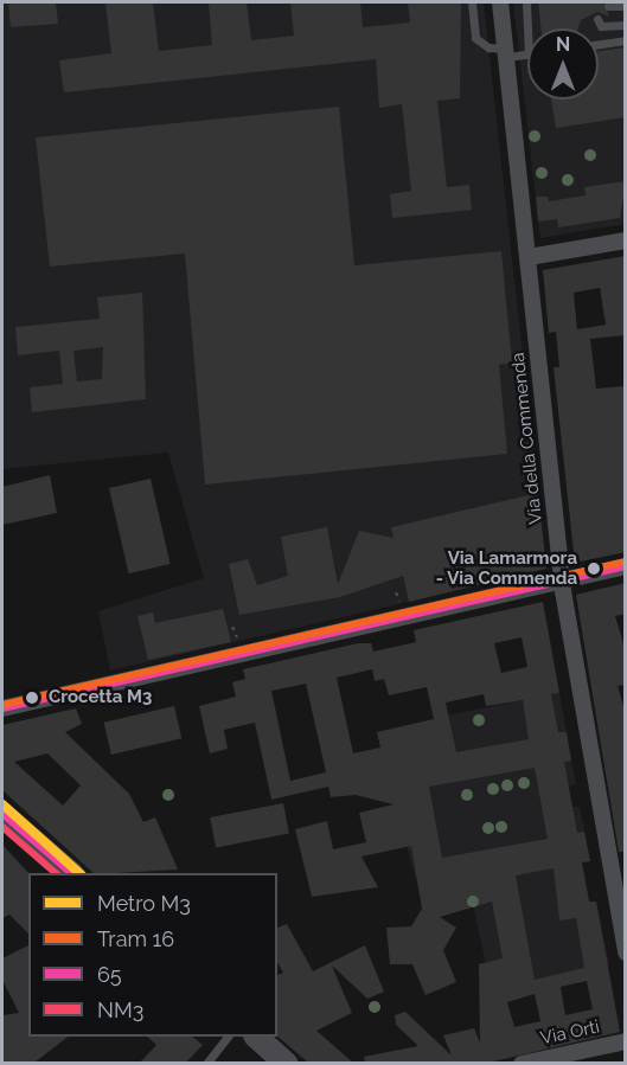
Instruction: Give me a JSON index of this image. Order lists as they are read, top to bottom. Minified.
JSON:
{"streets":{"street":["Via della Commenda","Via Orti"]},"places":["Via Lamarmora - Via Commenda","Crocetta M3"],"lines":["tram line 16","transit line 65","metro line M3","transit line NM3"],"legend":["Metro M3","Tram 16","65","NM3"],"north":"top"}
